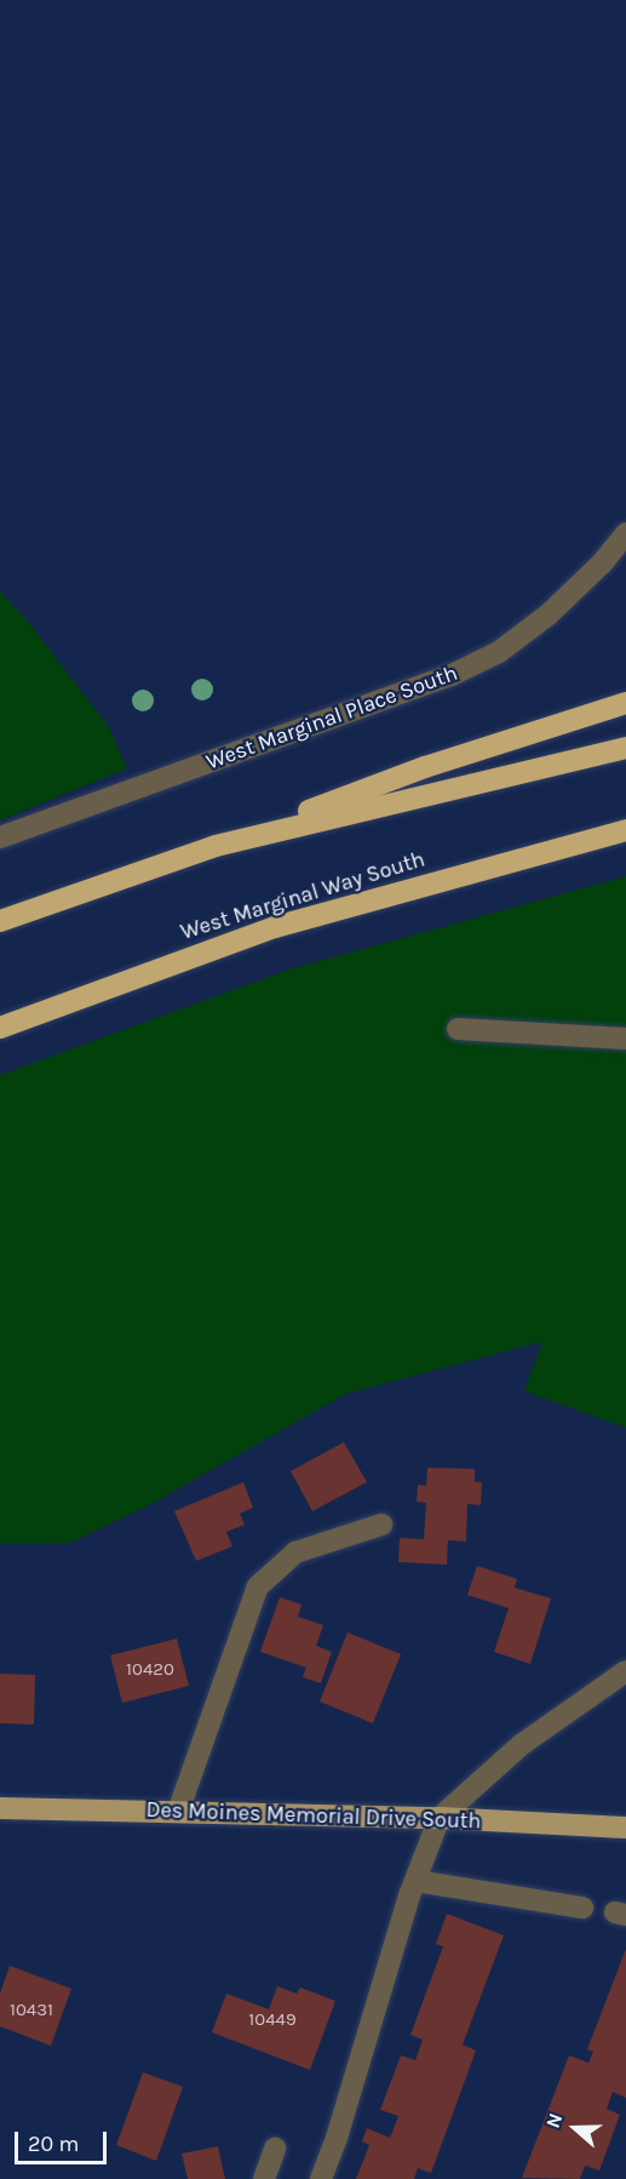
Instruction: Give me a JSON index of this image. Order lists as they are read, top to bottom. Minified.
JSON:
{"streets":{"highway":["West Marginal Way South"],"main road":["Des Moines Memorial Drive South"],"street":["West Marginal Place South"]},"house_numbers":["10420","10431","10449"],"scale_bar":"20 m","north":"left"}
